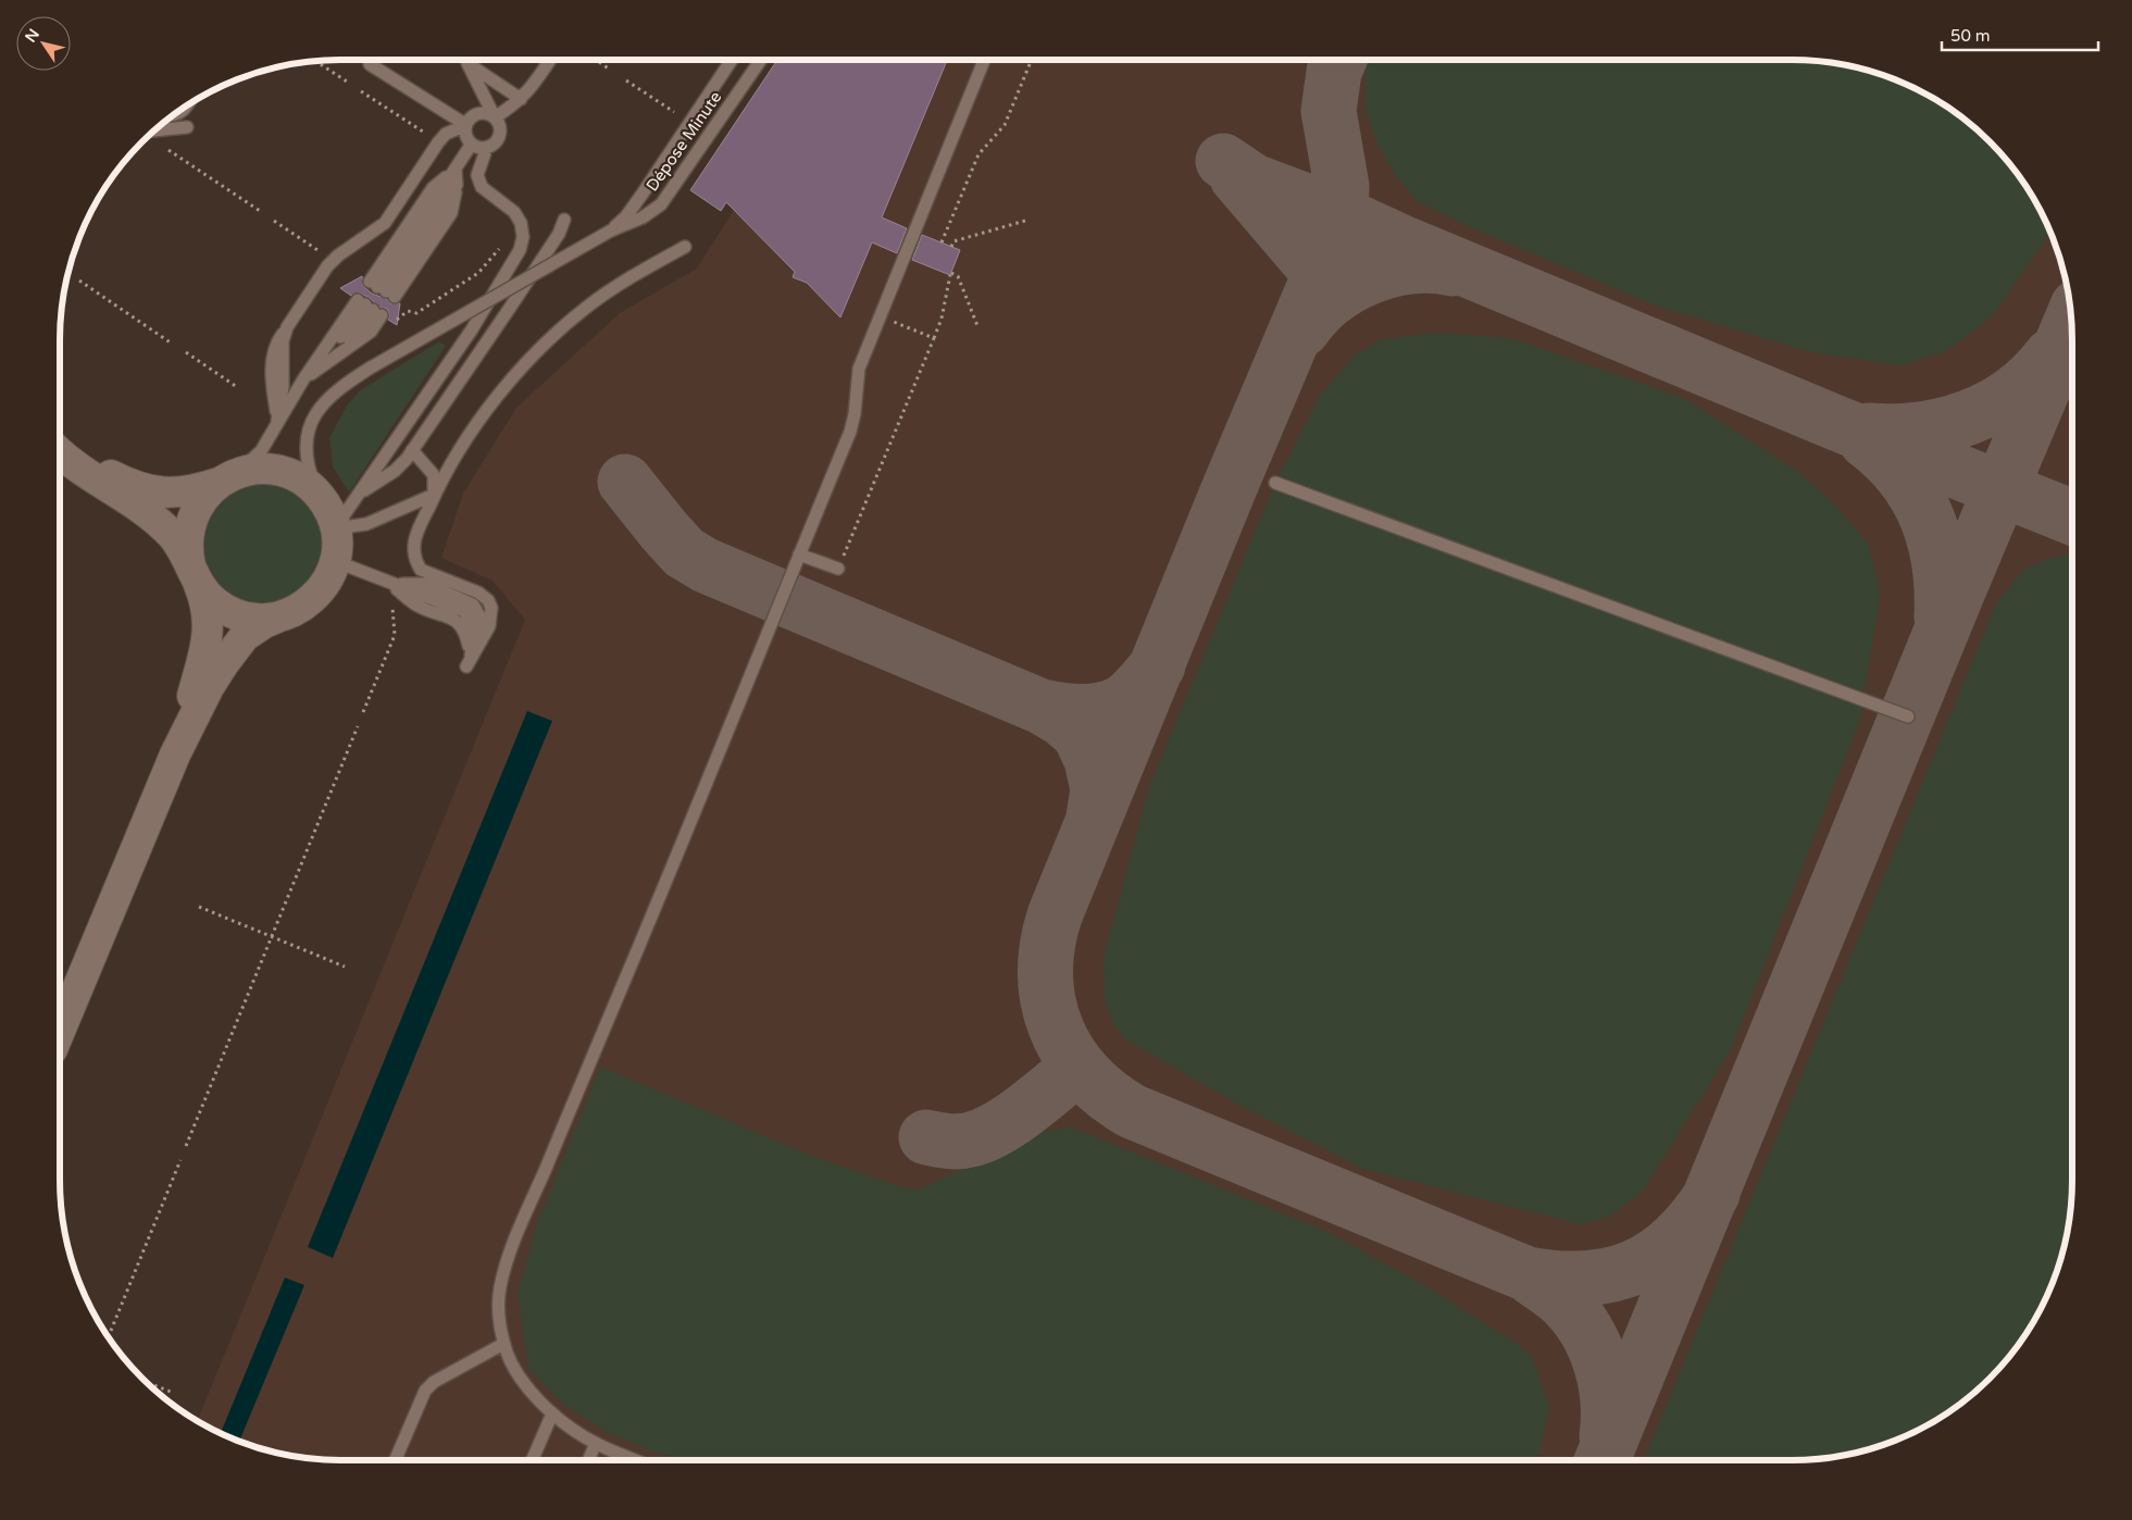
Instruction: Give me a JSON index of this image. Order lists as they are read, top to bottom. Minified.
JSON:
{"streets":{"lane":["Dépose Minute"]},"scale_bar":"50 m","north":"top left"}
